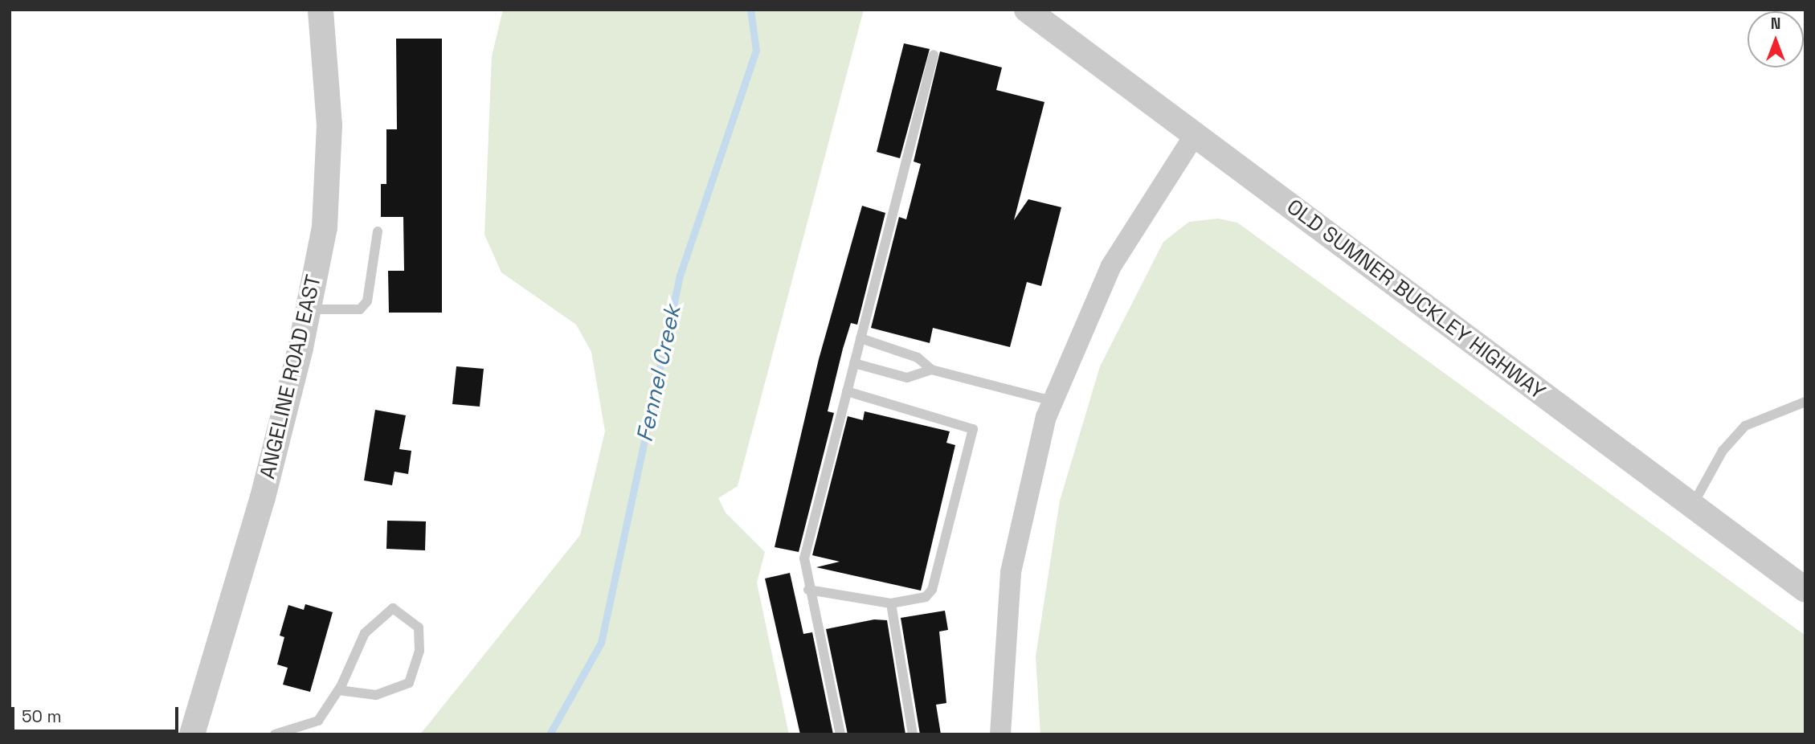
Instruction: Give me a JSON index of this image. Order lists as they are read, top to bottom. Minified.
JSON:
{"streets":{"street":["OLD SUMNER BUCKLEY HIGHWAY","ANGELINE ROAD EAST"]},"water":["Fennel Creek"],"scale_bar":"50 m","north":"top"}
